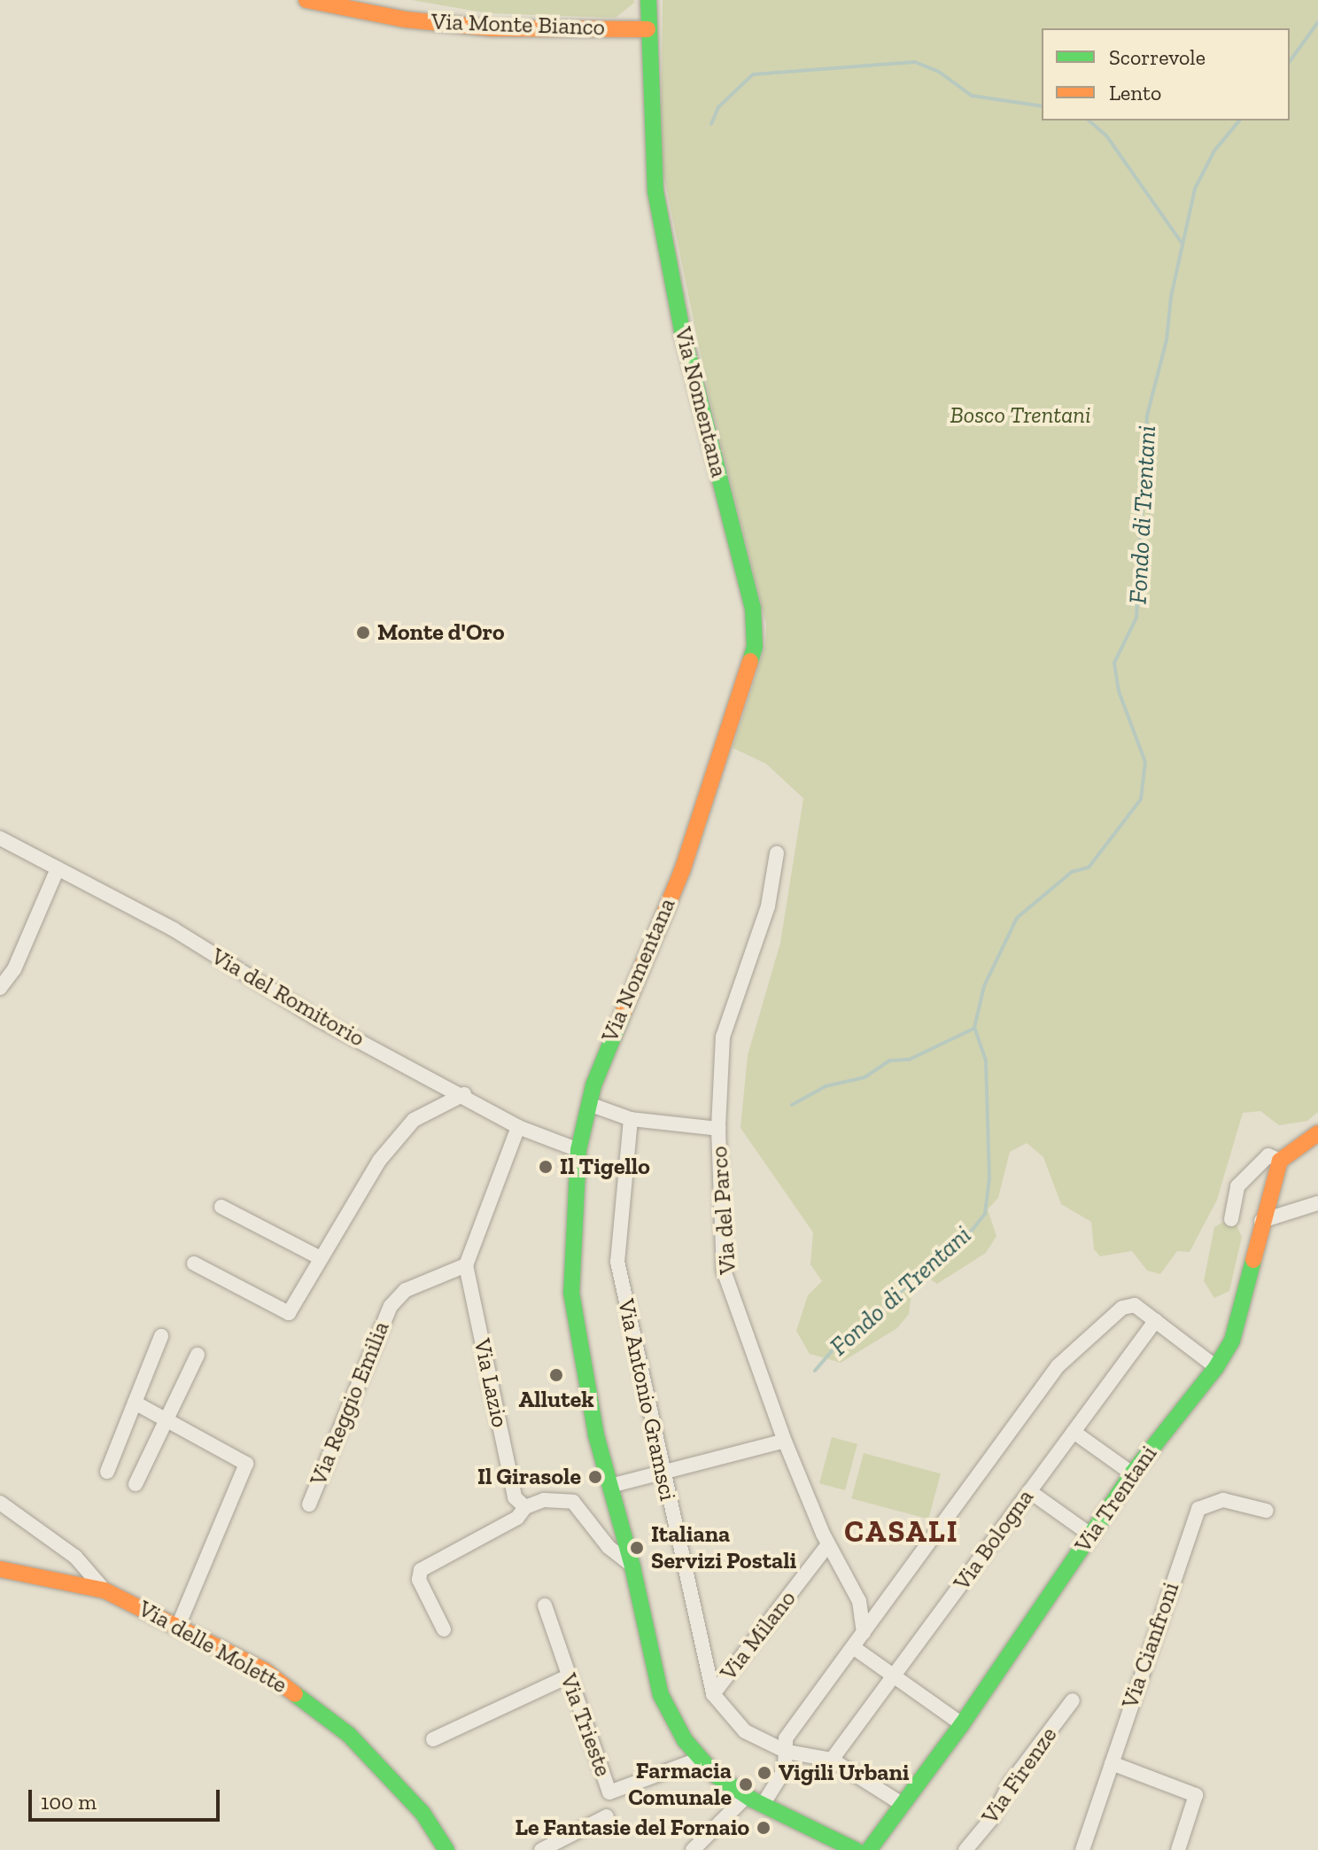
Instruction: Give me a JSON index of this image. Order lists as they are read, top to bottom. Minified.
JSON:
{"streets":{"main road":["Via Monte Bianco","Via Nomentana","Via Trentani","Via delle Molette"],"street":["Via del Romitorio","Via del Parco","Via Lazio","Via Antonio Gramsci","Via Reggio Emilia","Via Bologna","Via Milano","Via Cianfroni","Via Trieste","Via Firenze"]},"crossings":[["Via Monte Bianco","Via Nomentana"],["Via Nomentana","Via del Romitorio"],["Via Nomentana","Via Trieste"],["Via del Parco","Via Milano"],["Via Lazio","Via Reggio Emilia"],["Via Antonio Gramsci","Via Bologna"],["Via Antonio Gramsci","Via Milano"]],"districts":["CASALI"],"water":["Fondo di Trentani"],"parks":["Bosco Trentani"],"places":["Monte d'Oro","Il Tigello","Allutek","Il Girasole","Italiana Servizi Postali","Vigili Urbani","Farmacia Comunale","Le Fantasie del Fornaio"],"legend":["Scorrevole","Lento"],"scale_bar":"100 m"}
